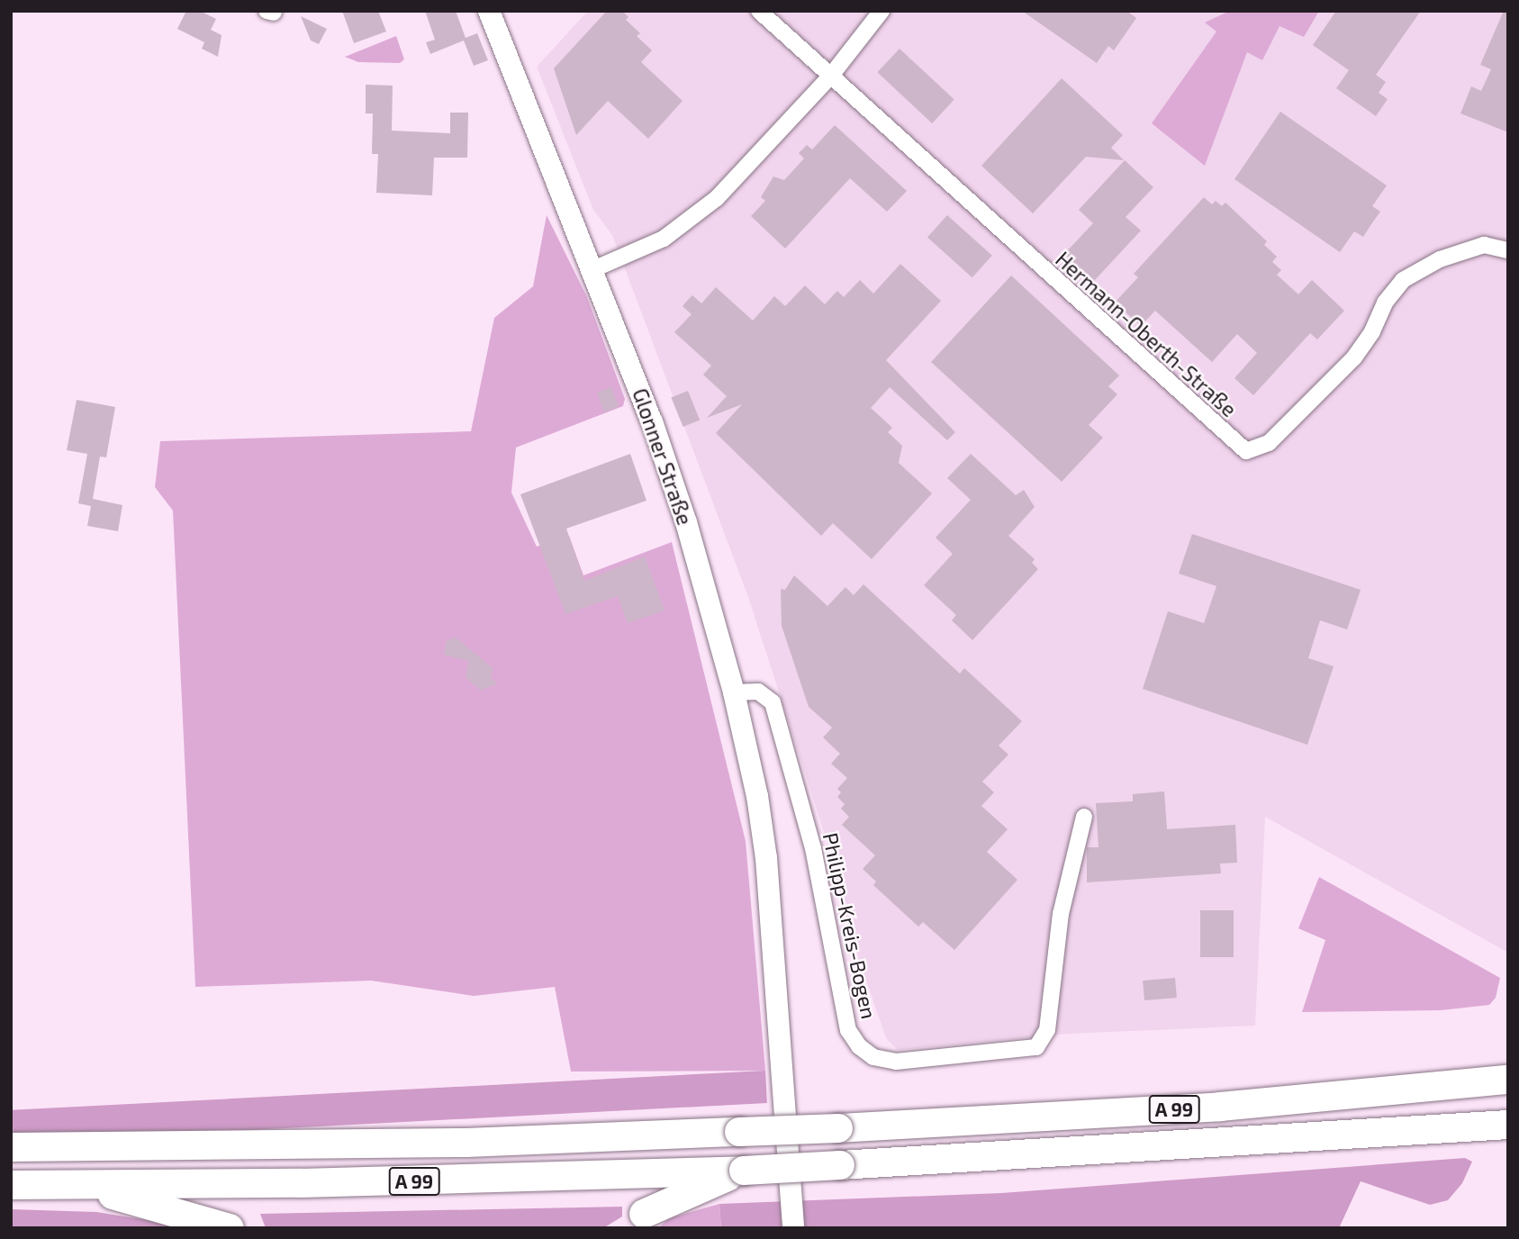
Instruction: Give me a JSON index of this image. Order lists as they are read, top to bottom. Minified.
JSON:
{"streets":{"highway":["A 99"],"street":["Hermann-Oberth-Straße","Glonner Straße","Philipp-Kreis-Bogen"]},"crossings":[["Glonner Straße","Philipp-Kreis-Bogen"]]}
